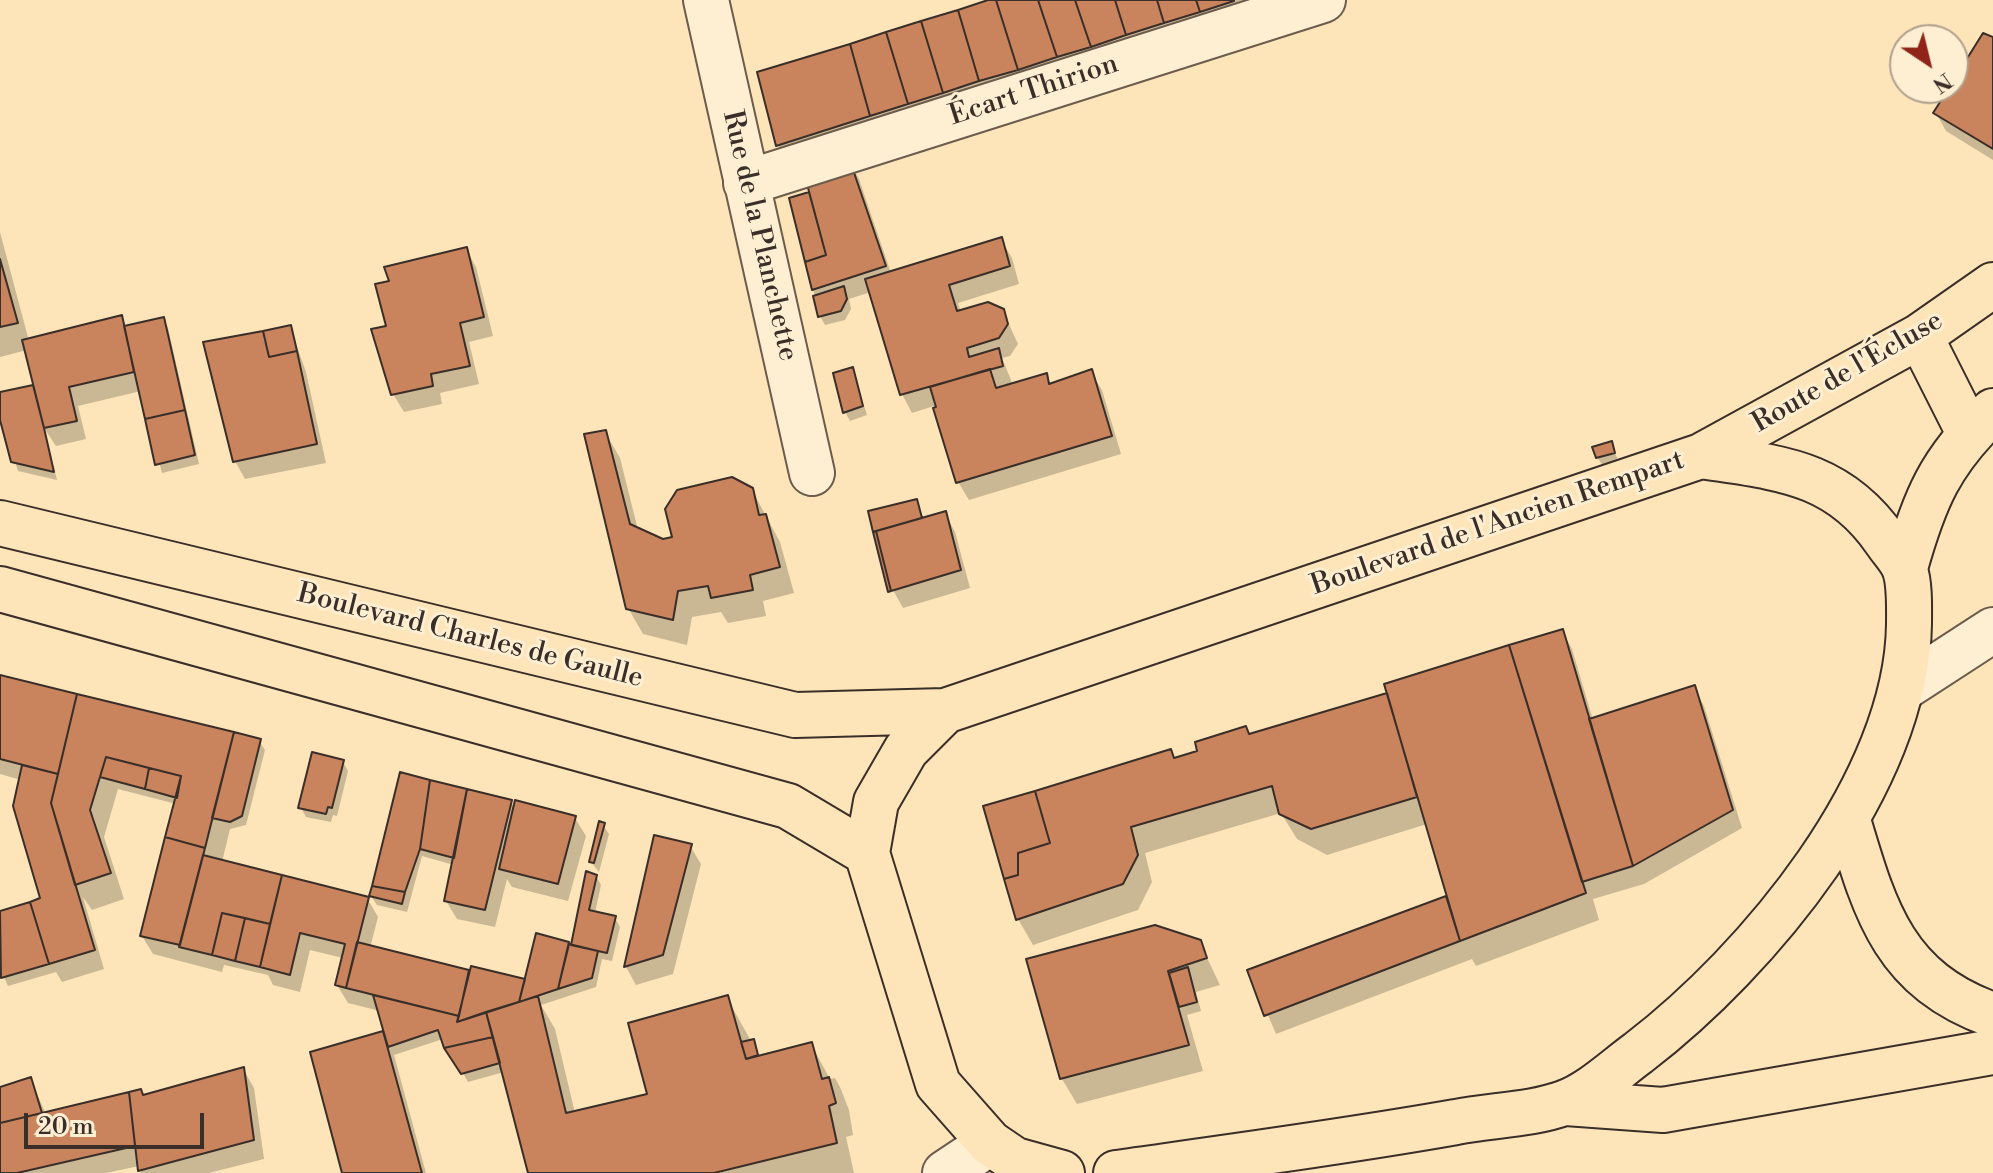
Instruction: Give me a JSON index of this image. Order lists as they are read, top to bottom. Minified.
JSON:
{"streets":{"main road":["Route de l'Écluse","Boulevard de l'Ancien Rempart","Boulevard Charles de Gaulle"],"street":["Écart Thirion","Rue de la Planchette"]},"crossings":[["Écart Thirion","Rue de la Planchette"],["Route de l'Écluse","Boulevard de l'Ancien Rempart"],["Boulevard de l'Ancien Rempart","Boulevard Charles de Gaulle"]],"scale_bar":"20 m","north":"bottom right"}
